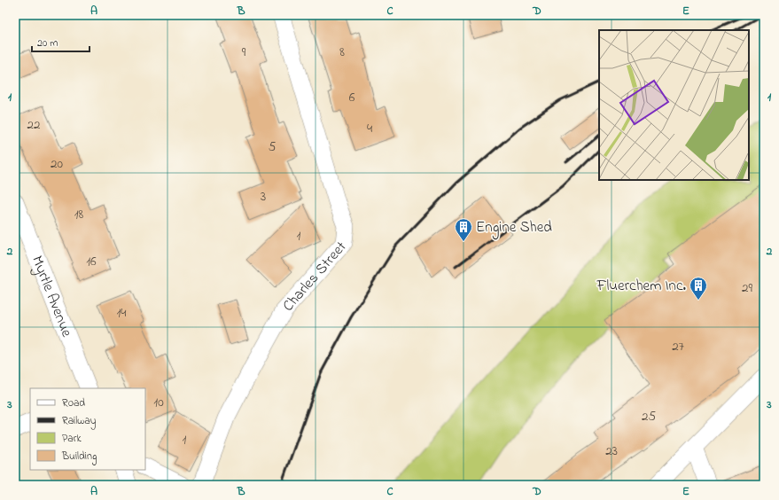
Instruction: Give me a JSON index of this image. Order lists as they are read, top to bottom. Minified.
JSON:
{"streets":{"street":["Charles Street","Myrtle Avenue"]},"places":{"building":["Engine Shed","Fluerchem Inc."]},"house_numbers":["9","8","6","22","4","5","20","3","18","1","16","29","14","27","10","25","1","23"],"legend":["Road","Railway","Park","Building"],"scale_bar":"20 m","grid":{"columns":["A","B","C","D","E"],"rows":["1","2","3"]}}
